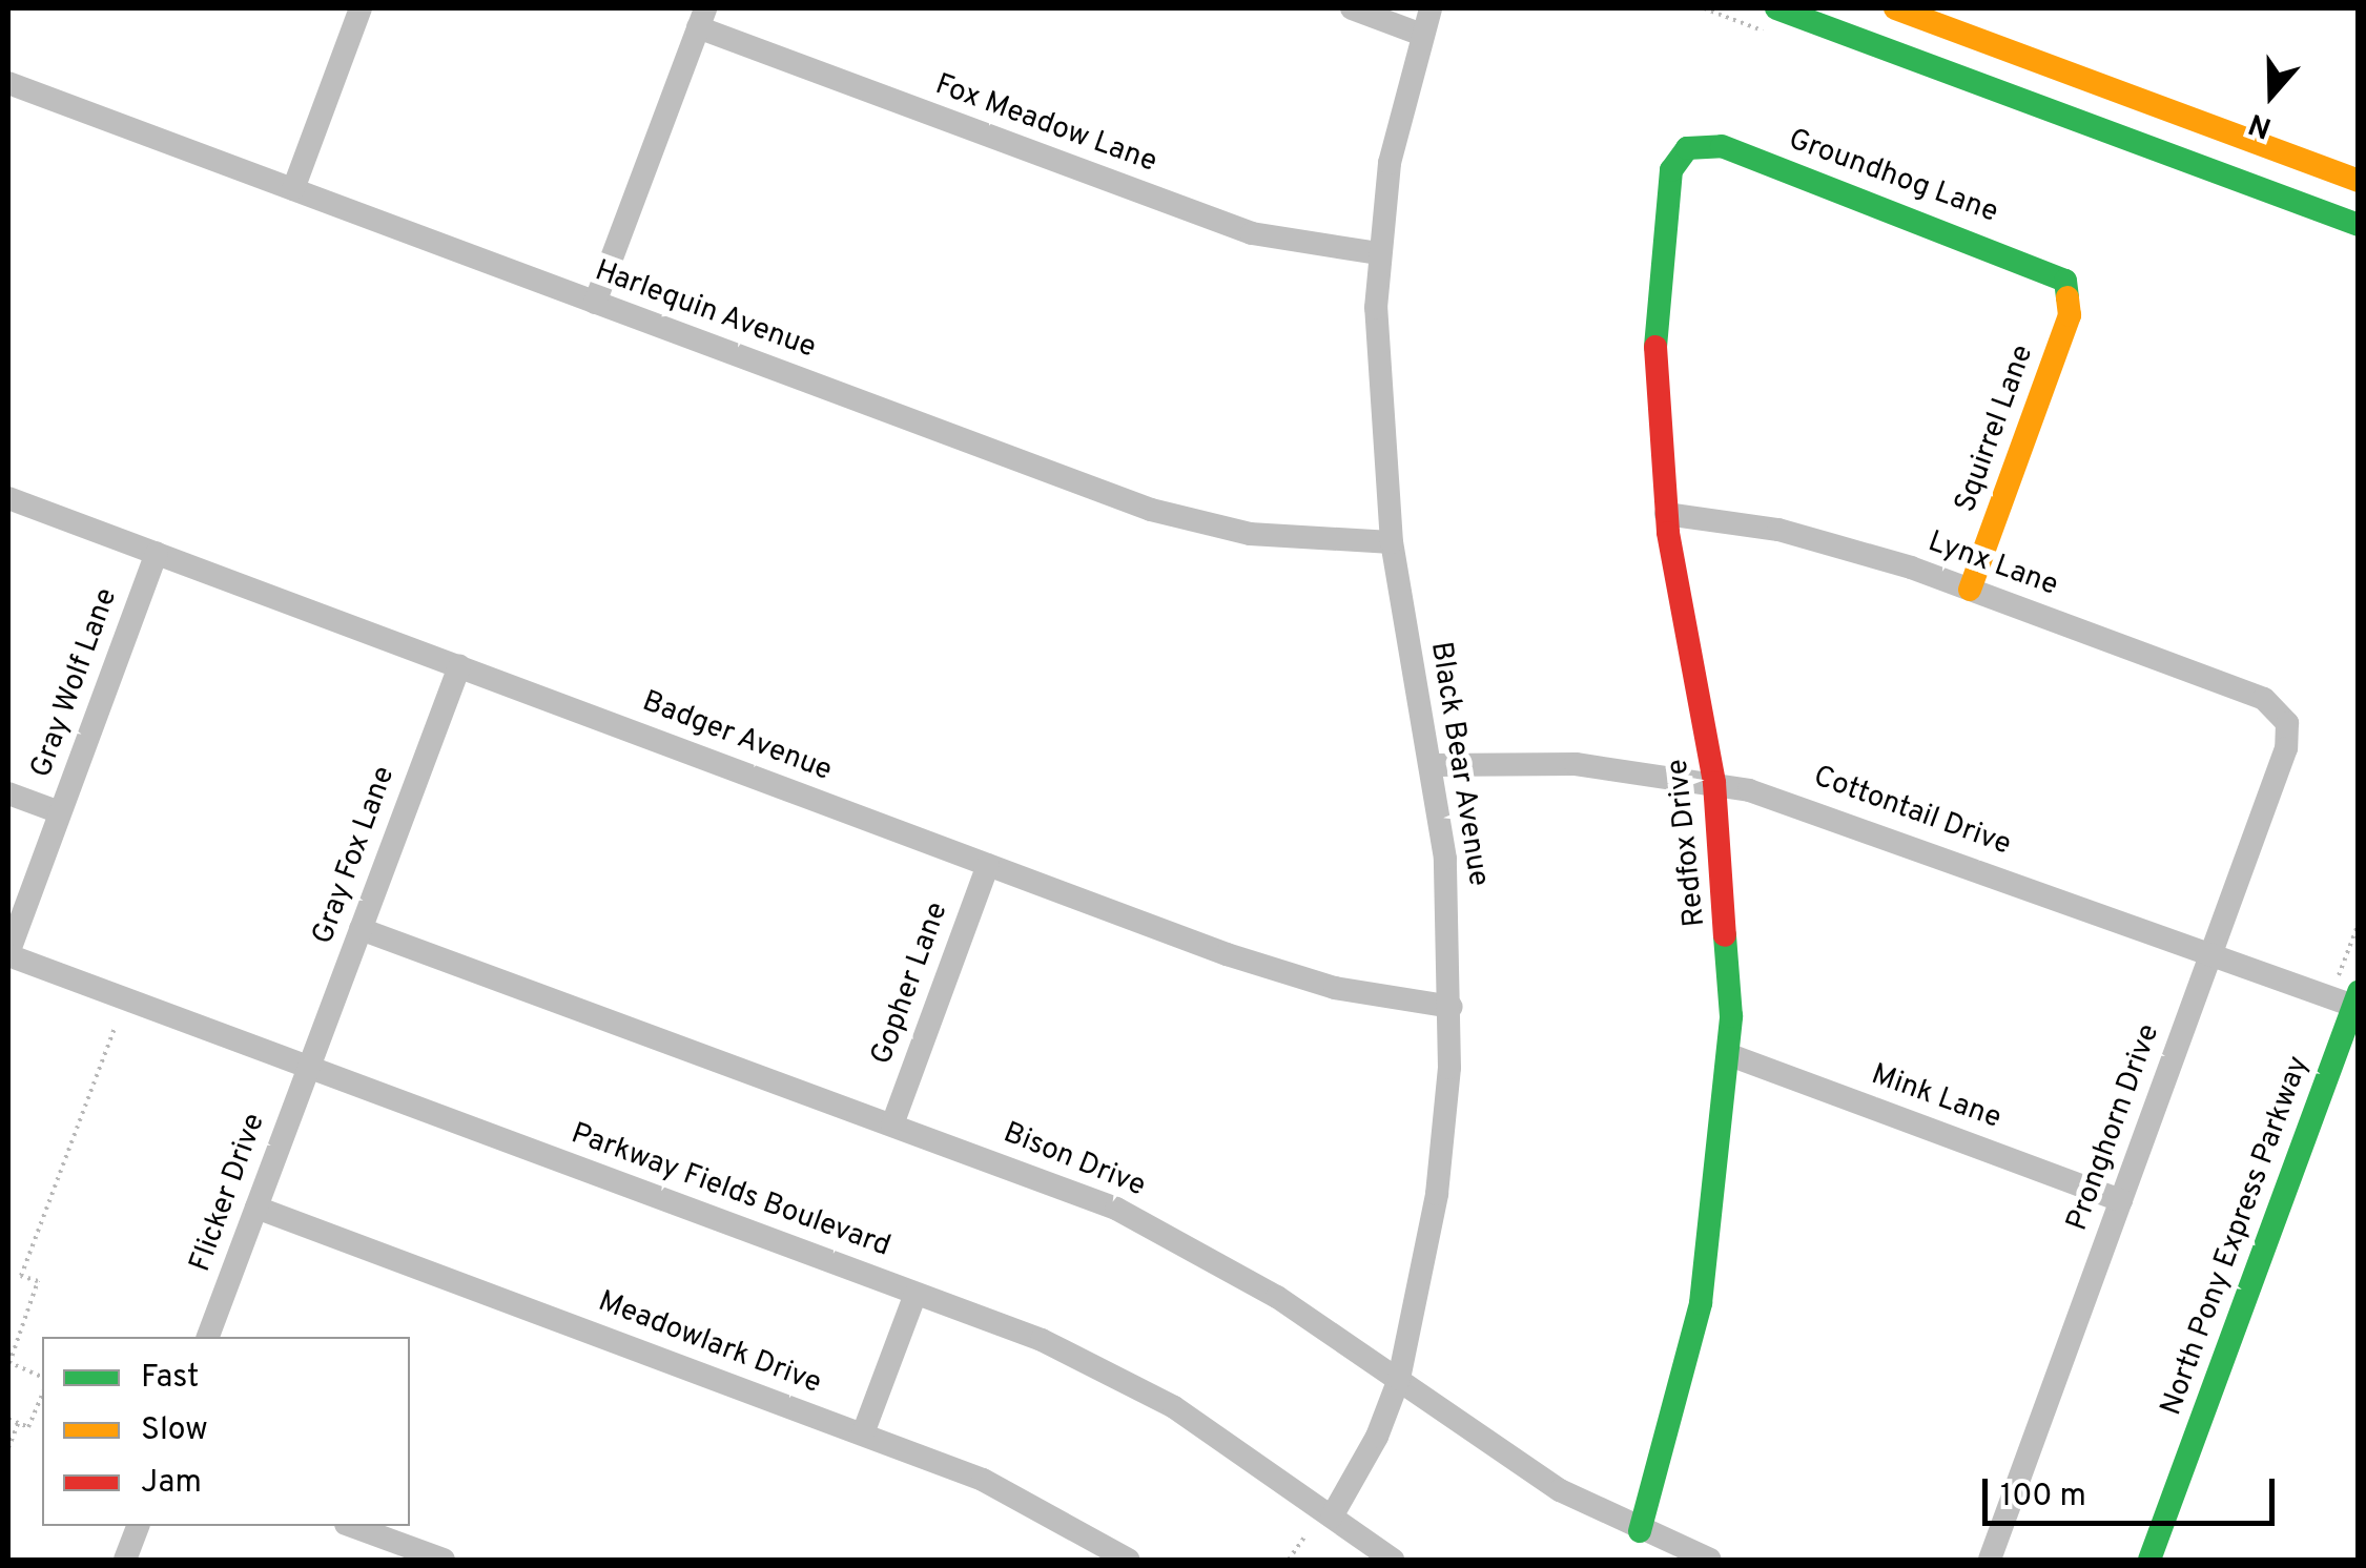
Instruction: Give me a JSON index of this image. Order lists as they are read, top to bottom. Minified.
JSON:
{"streets":{"street":["Fox Meadow Lane","Groundhog Lane","Harlequin Avenue","Squirrel Lane","Lynx Lane","Gray Wolf Lane","Badger Avenue","Black Bear Avenue","Cottontail Drive","Redfox Drive","Gray Fox Lane","Gopher Lane","Mink Lane","Pronghorn Drive","Bison Drive","Parkway Fields Boulevard","Flicker Drive","North Pony Express Parkway","Meadowlark Drive"]},"crossings":[["Fox Meadow Lane","Black Bear Avenue"],["Groundhog Lane","Squirrel Lane"],["Groundhog Lane","Redfox Drive"],["Harlequin Avenue","Black Bear Avenue"],["Squirrel Lane","Lynx Lane"],["Lynx Lane","Redfox Drive"],["Lynx Lane","Pronghorn Drive"],["Gray Wolf Lane","Badger Avenue"],["Gray Wolf Lane","Parkway Fields Boulevard"],["Badger Avenue","Black Bear Avenue"],["Badger Avenue","Gray Fox Lane"],["Badger Avenue","Gopher Lane"],["Black Bear Avenue","Cottontail Drive"],["Black Bear Avenue","Bison Drive"],["Black Bear Avenue","Parkway Fields Boulevard"],["Cottontail Drive","Redfox Drive"],["Cottontail Drive","Pronghorn Drive"],["Cottontail Drive","North Pony Express Parkway"],["Redfox Drive","Mink Lane"],["Redfox Drive","Bison Drive"],["Gray Fox Lane","Bison Drive"],["Gray Fox Lane","Parkway Fields Boulevard"],["Gray Fox Lane","Flicker Drive"],["Gopher Lane","Bison Drive"],["Mink Lane","Pronghorn Drive"],["Parkway Fields Boulevard","Flicker Drive"],["Flicker Drive","Meadowlark Drive"]],"legend":["Fast","Slow","Jam"],"scale_bar":"100 m","north":"bottom"}
